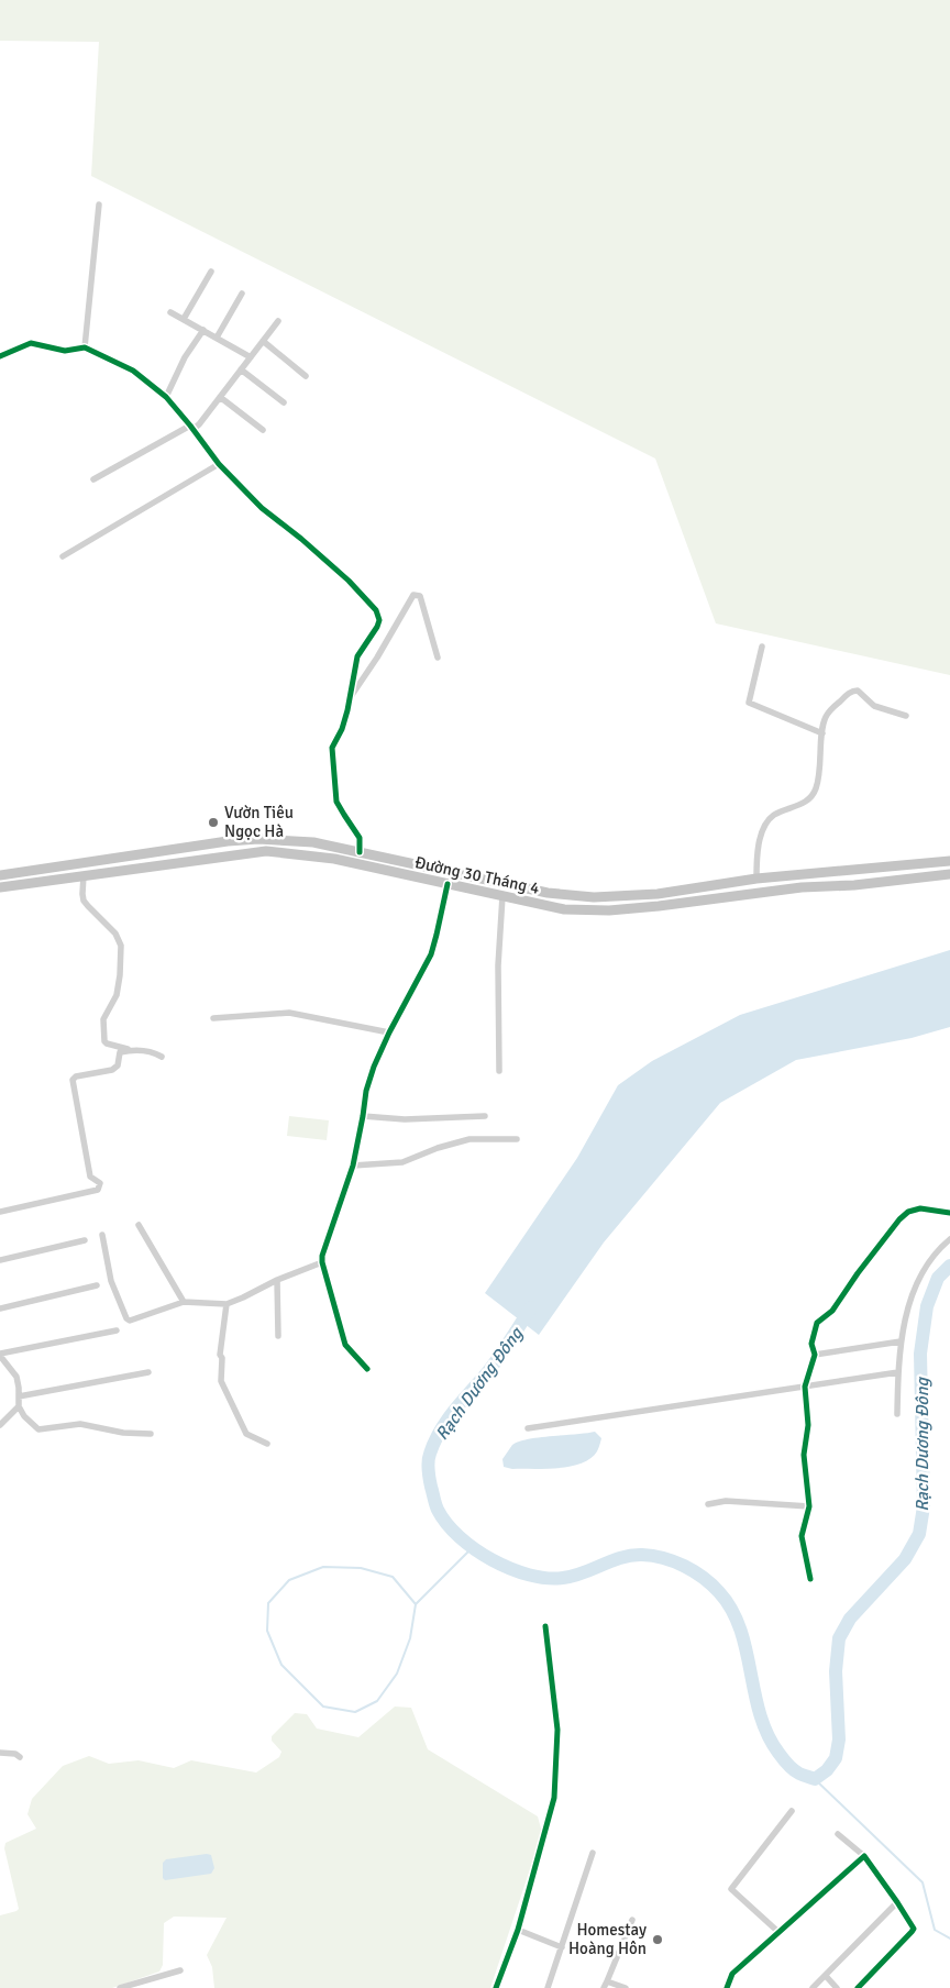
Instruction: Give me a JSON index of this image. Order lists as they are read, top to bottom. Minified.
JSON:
{"streets":{"main road":["Đường 30 Tháng 4"]},"water":["Rạch Dương Đông"],"places":["Vườn Tiêu Ngọc Hà","Homestay Hoàng Hôn"]}
